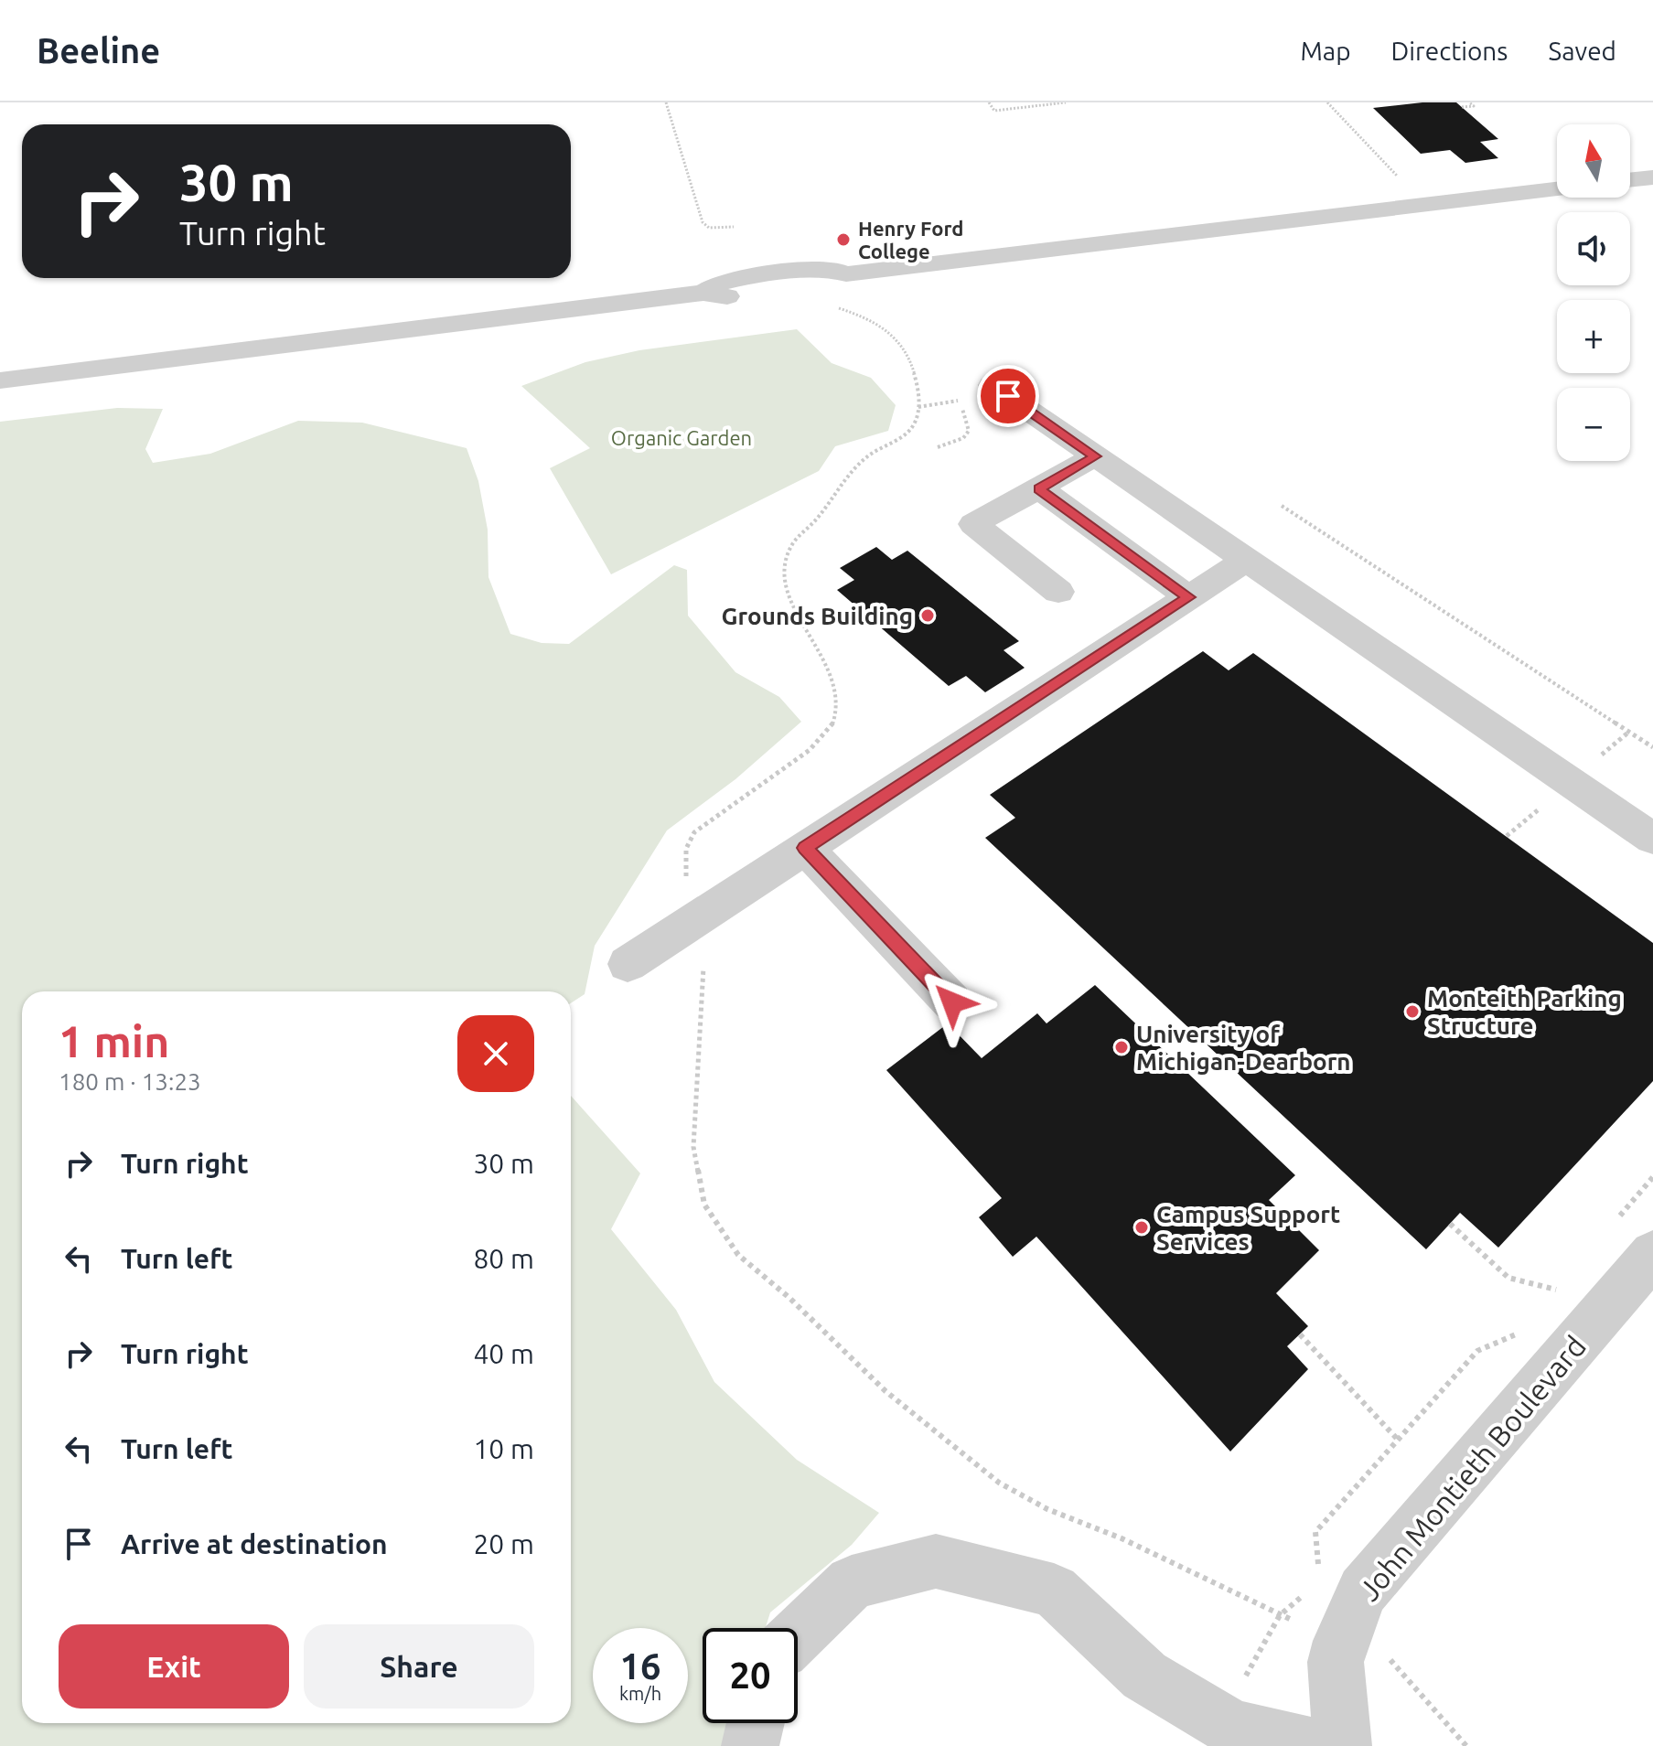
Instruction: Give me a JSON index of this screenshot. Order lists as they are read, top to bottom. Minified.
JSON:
{"streets":{"street":["John Montieth Boulevard"]},"parks":["Organic Garden"],"places":["Henry Ford College","Grounds Building","Monteith Parking Structure","University of Michigan-Dearborn","Campus Support Services"],"north":"top","page":{"header":"Beeline","nav":["Map","Directions","Saved"],"map_buttons":["+","−"],"turn":["30 m","Turn right"],"heading":["1 min","180 m · 13:23"],"list":[{"name":"Turn right","value":"30 m"},{"name":"Turn left","value":"80 m"},{"name":"Turn right","value":"40 m"},{"name":"Turn left","value":"10 m"},{"name":"Arrive at destination","value":"20 m"}],"buttons":["Exit","Share"],"speed":"16 km/h","limit":"20"}}
